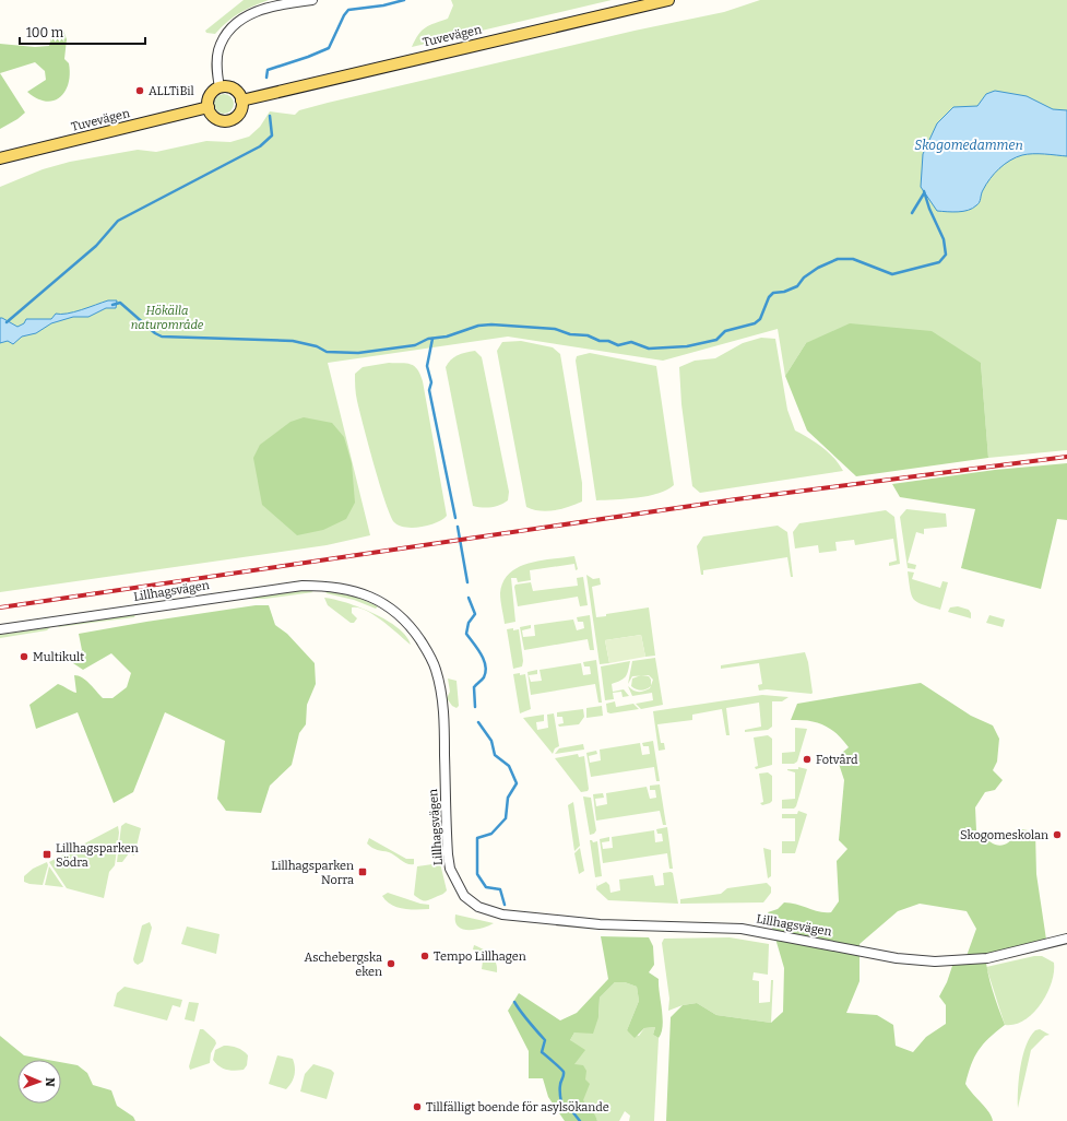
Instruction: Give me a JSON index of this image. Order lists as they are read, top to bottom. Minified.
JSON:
{"streets":{"main road":["Tuvevägen"],"street":["Lillhagsvägen"]},"water":["Skogomedammen"],"parks":["Hökälla naturområde"],"places":{"other":["ALLTiBil","Multikult","Fotvård","Skogomeskolan","Tempo Lillhagen","Aschebergska eken","Tillfälligt boende för asylsökande"],"transit":["Lillhagsparken Södra","Lillhagsparken Norra"]},"scale_bar":"100 m","north":"right"}
